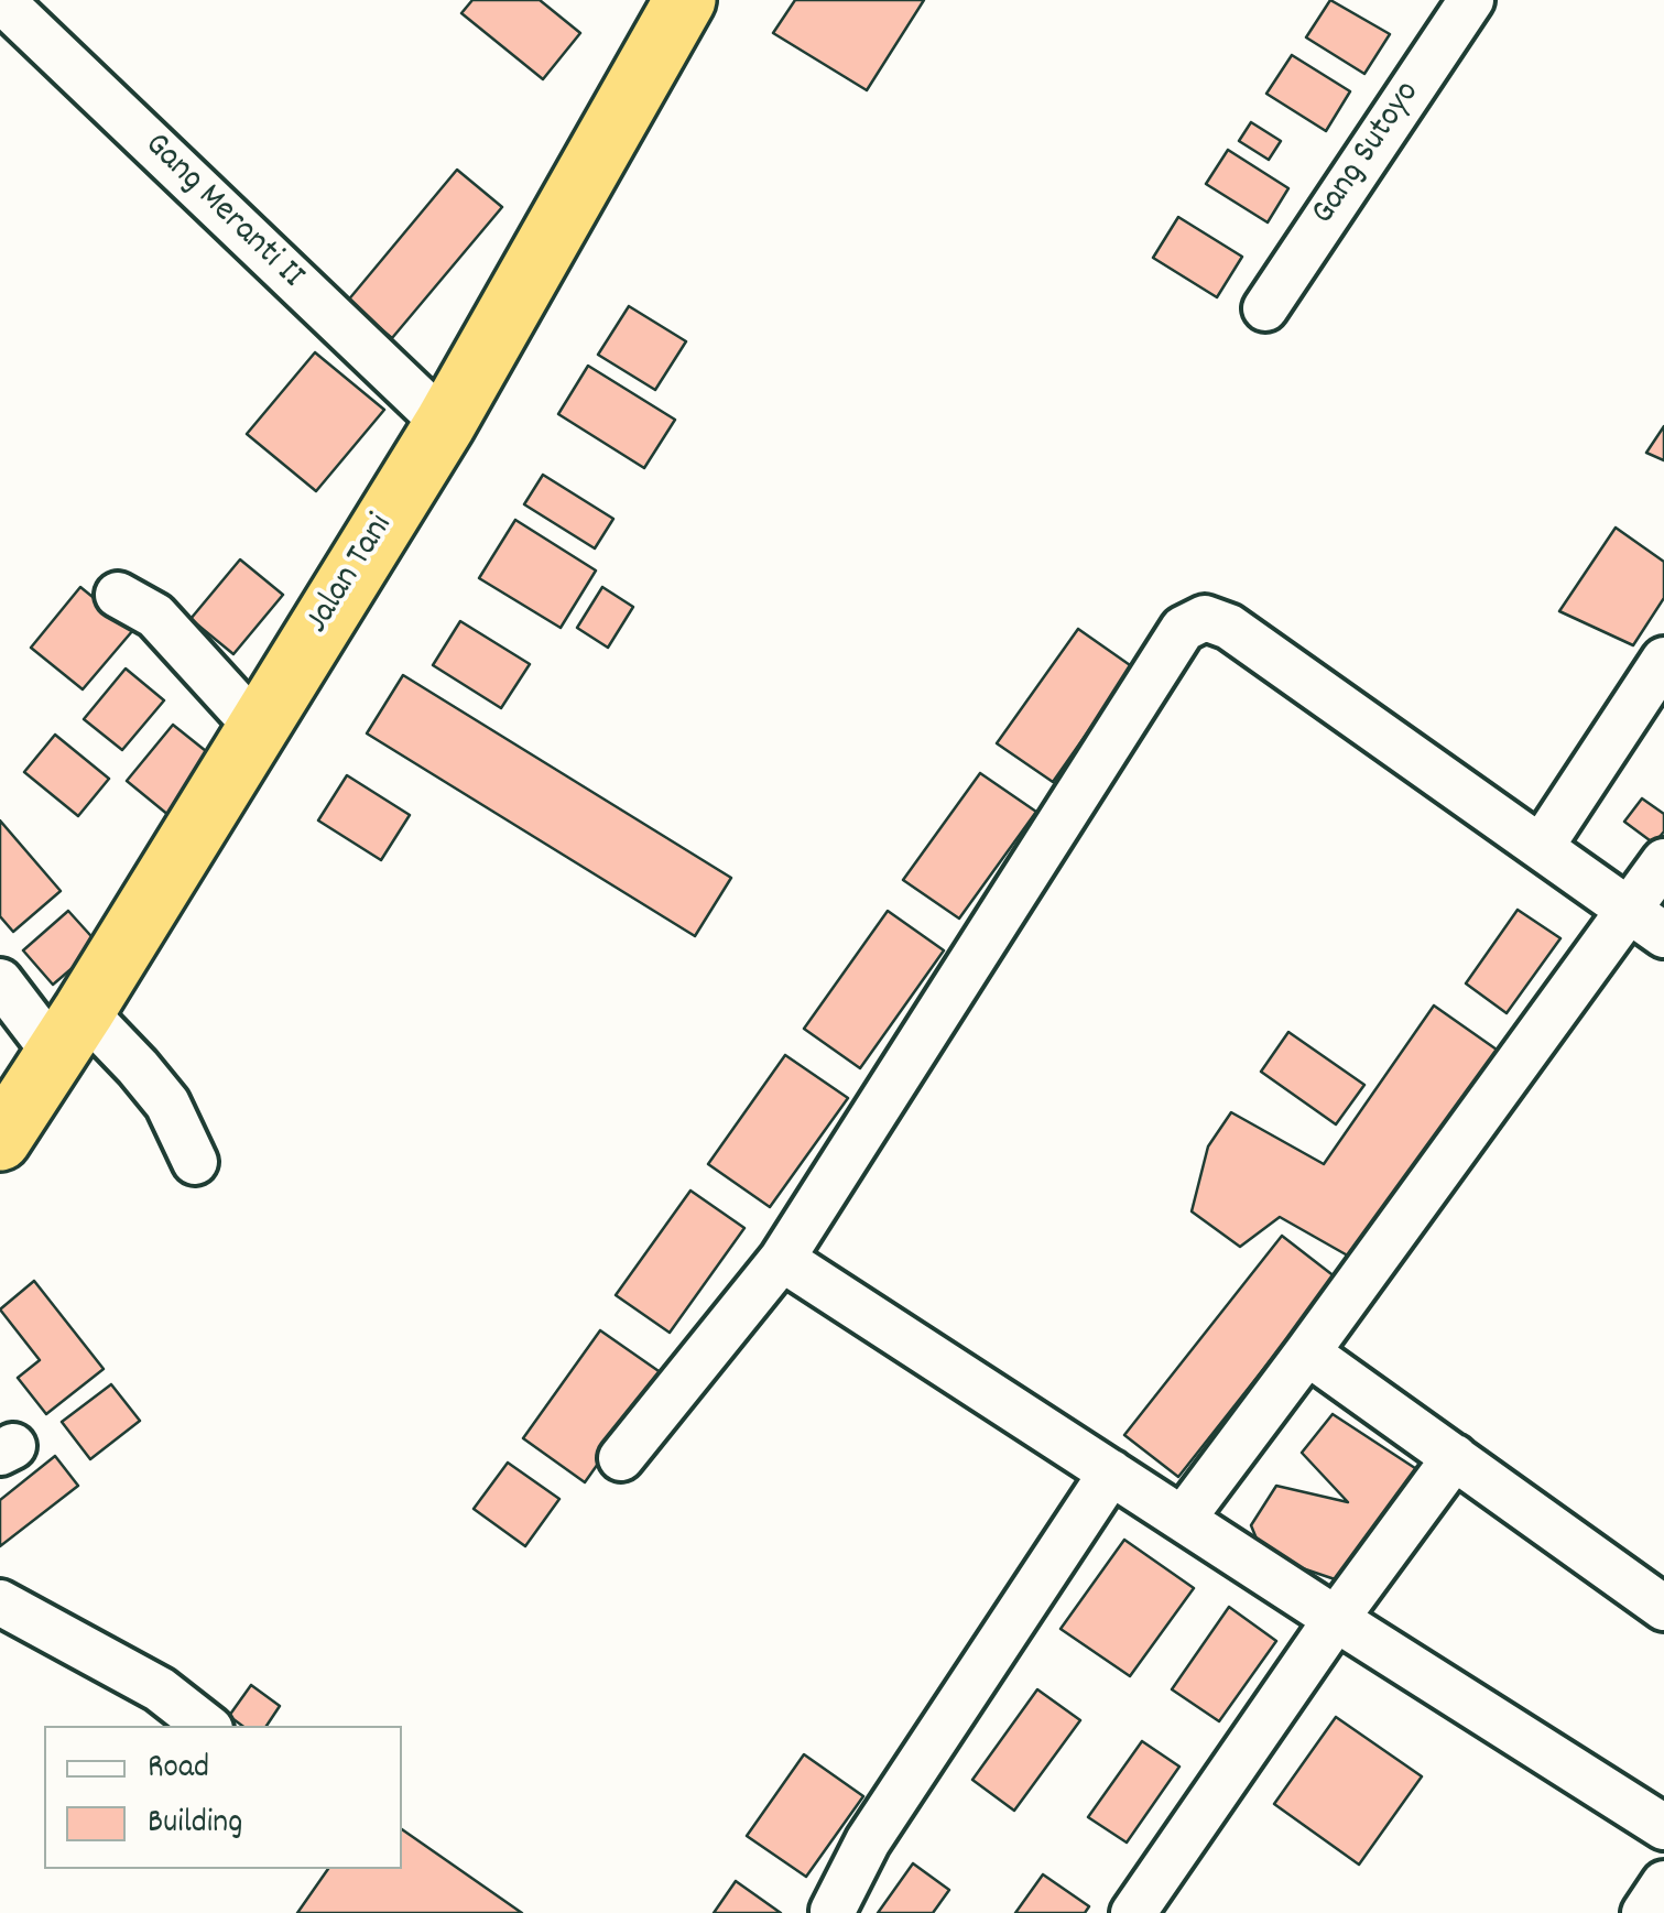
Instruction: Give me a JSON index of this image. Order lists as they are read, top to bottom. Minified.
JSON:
{"streets":{"highway":["Jalan Tani"],"street":["Gang Sutoyo","Gang Meranti II"]},"crossings":[["Gang Meranti II","Jalan Tani"]],"legend":["Road","Building"]}
